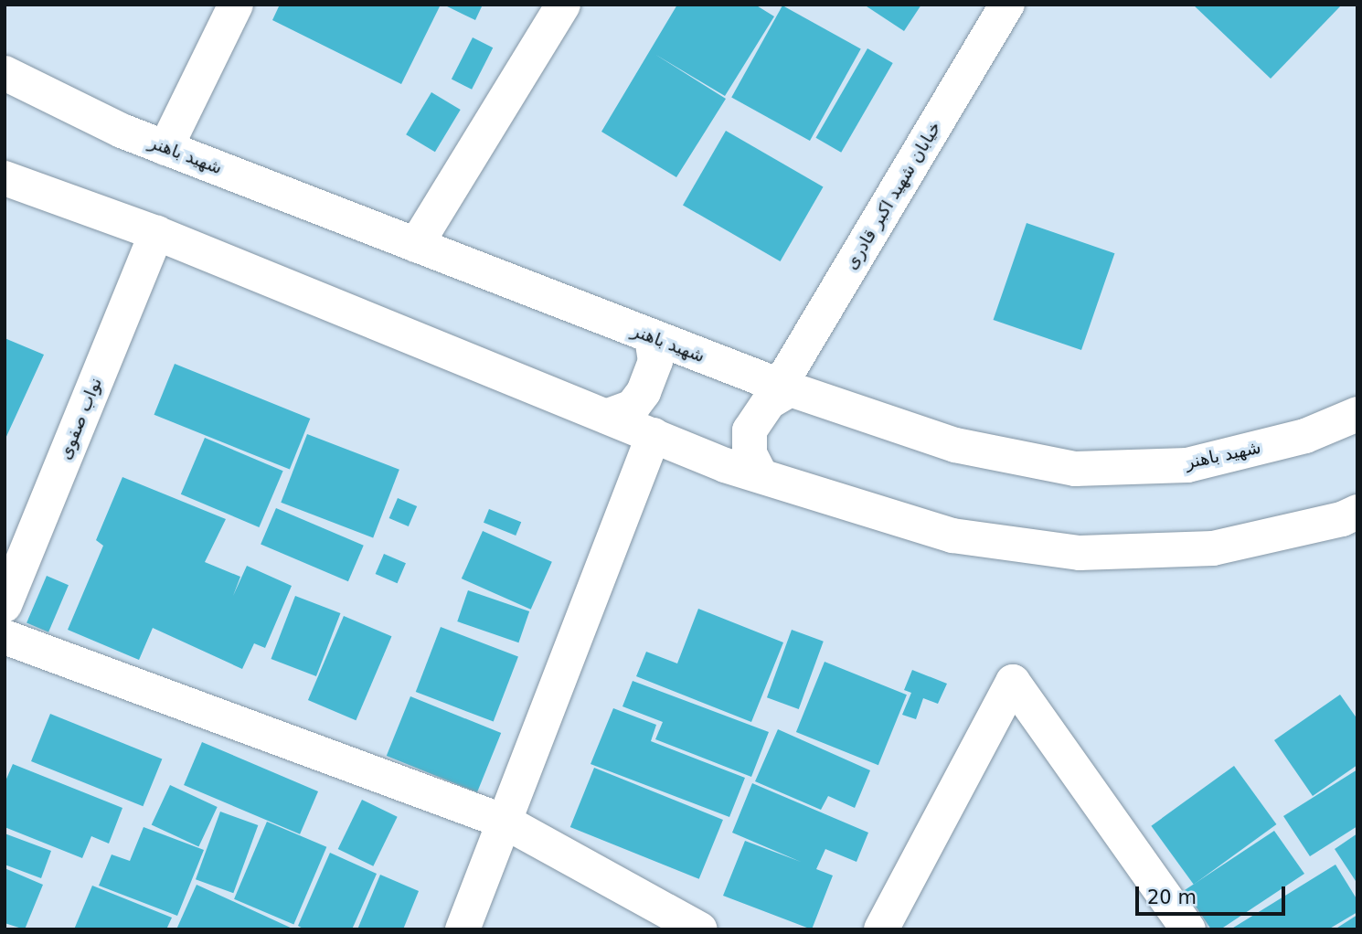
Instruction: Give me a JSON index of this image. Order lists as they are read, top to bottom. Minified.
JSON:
{"streets":{"street":["شهید باهنر","خیابان شهید اکبر قادری","نواب صفوی"]},"crossings":[["شهید باهنر","خیابان شهید اکبر قادری"]],"scale_bar":"20 m"}
